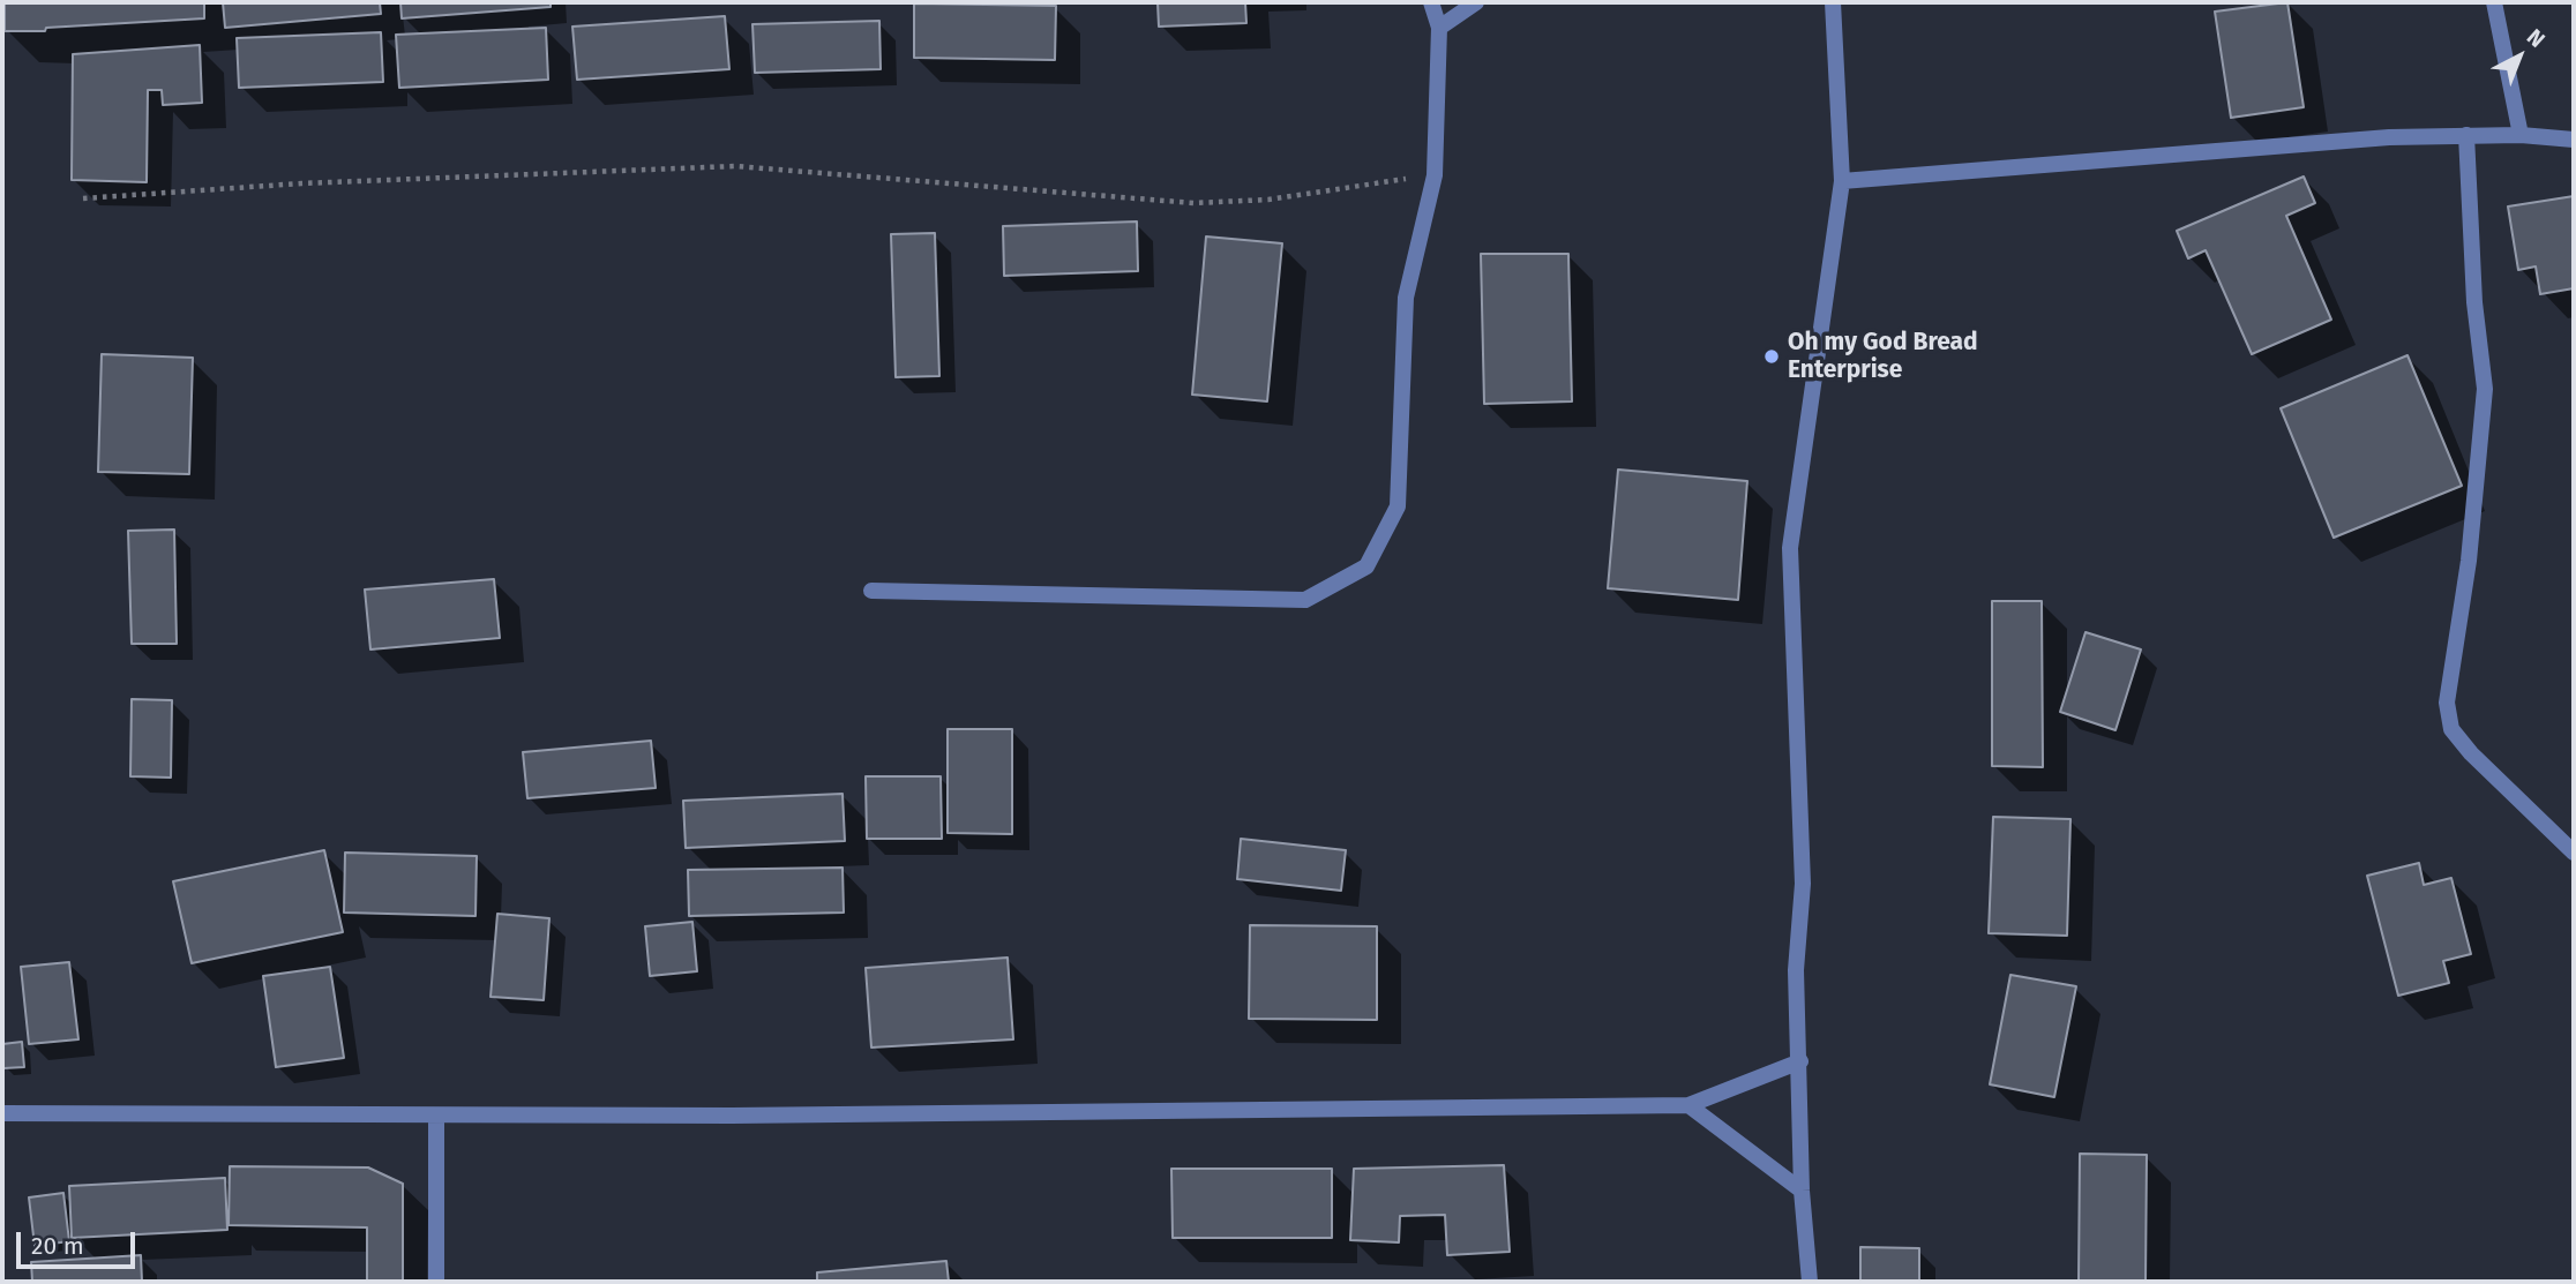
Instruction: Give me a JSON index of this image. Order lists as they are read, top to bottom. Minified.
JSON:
{"places":["Oh my God Bread Enterprise"],"scale_bar":"20 m","north":"top right"}
